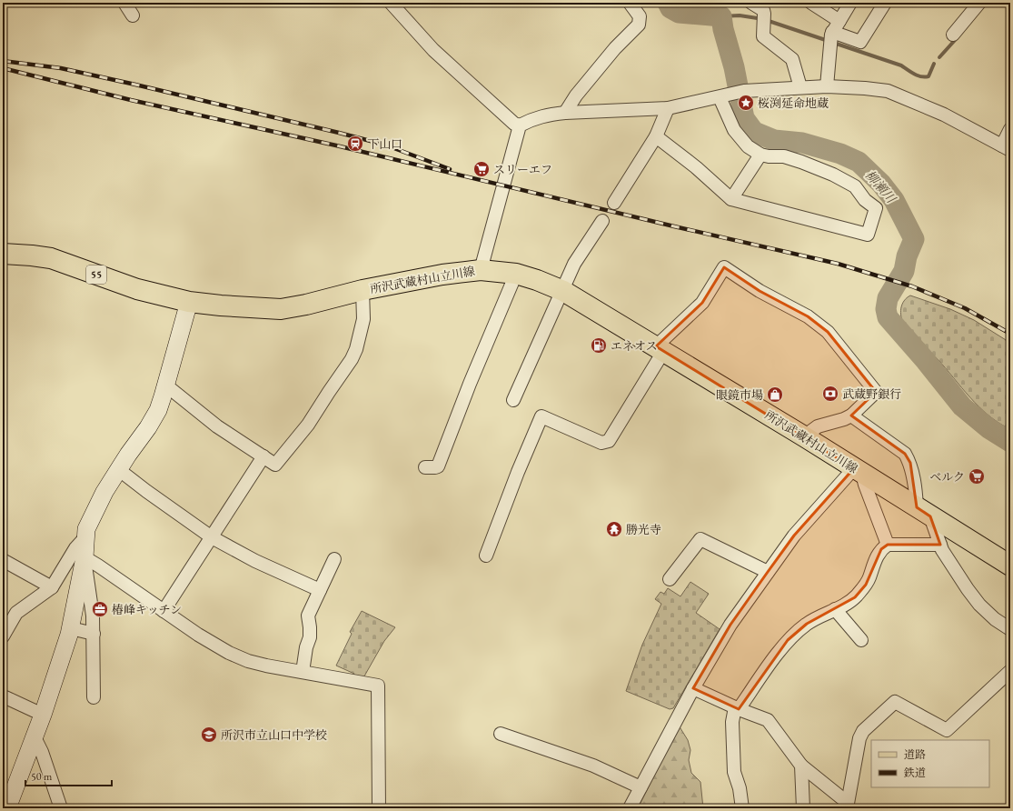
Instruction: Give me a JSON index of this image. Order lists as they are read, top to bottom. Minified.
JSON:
{"streets":{"main road":["55","所沢武蔵村山立川線"]},"water":["柳瀬川"],"places":{"place":["桜渕延命地蔵"],"station":["下山口"],"supermarket":["スリーエフ","ベルク"],"fuel station":["エネオス"],"bank":["武蔵野銀行"],"shop":["眼鏡市場"],"temple":["勝光寺"],"office":["椿峰キッチン"],"school or university":["所沢市立山口中学校"]},"legend":["道路","鉄道"],"scale_bar":"50 m"}
